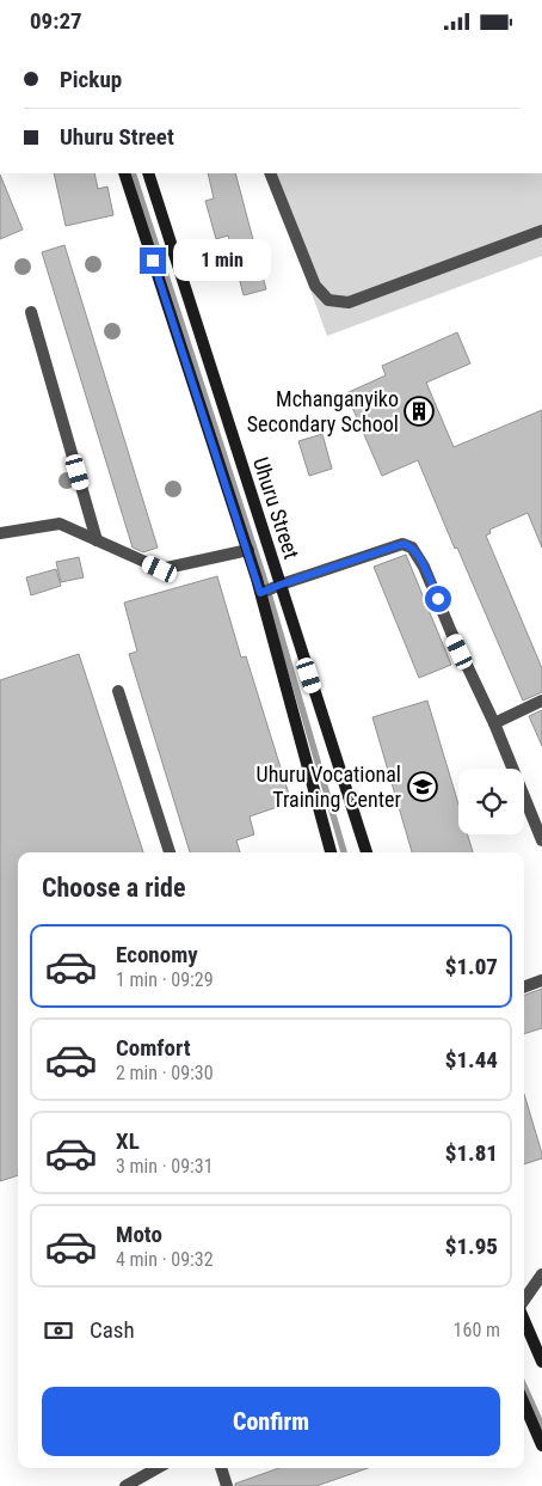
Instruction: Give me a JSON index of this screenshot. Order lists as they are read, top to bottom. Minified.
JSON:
{"streets":{"main road":["Uhuru Street"]},"places":{"building":["Mchanganyiko Secondary School"],"school or university":["Uhuru Vocational Training Center"]},"page":{"status":"09:27","banner":["Pickup","Uhuru Street"],"bubble":"1 min","heading":"Choose a ride","list":[{"name":"Economy","note":"1 min · 09:29","value":"$1.07"},{"name":"Comfort","note":"2 min · 09:30","value":"$1.44"},{"name":"XL","note":"3 min · 09:31","value":"$1.81"},{"name":"Moto","note":"4 min · 09:32","value":"$1.95"}],"pay":["Cash","160 m"],"buttons":"Confirm"}}
